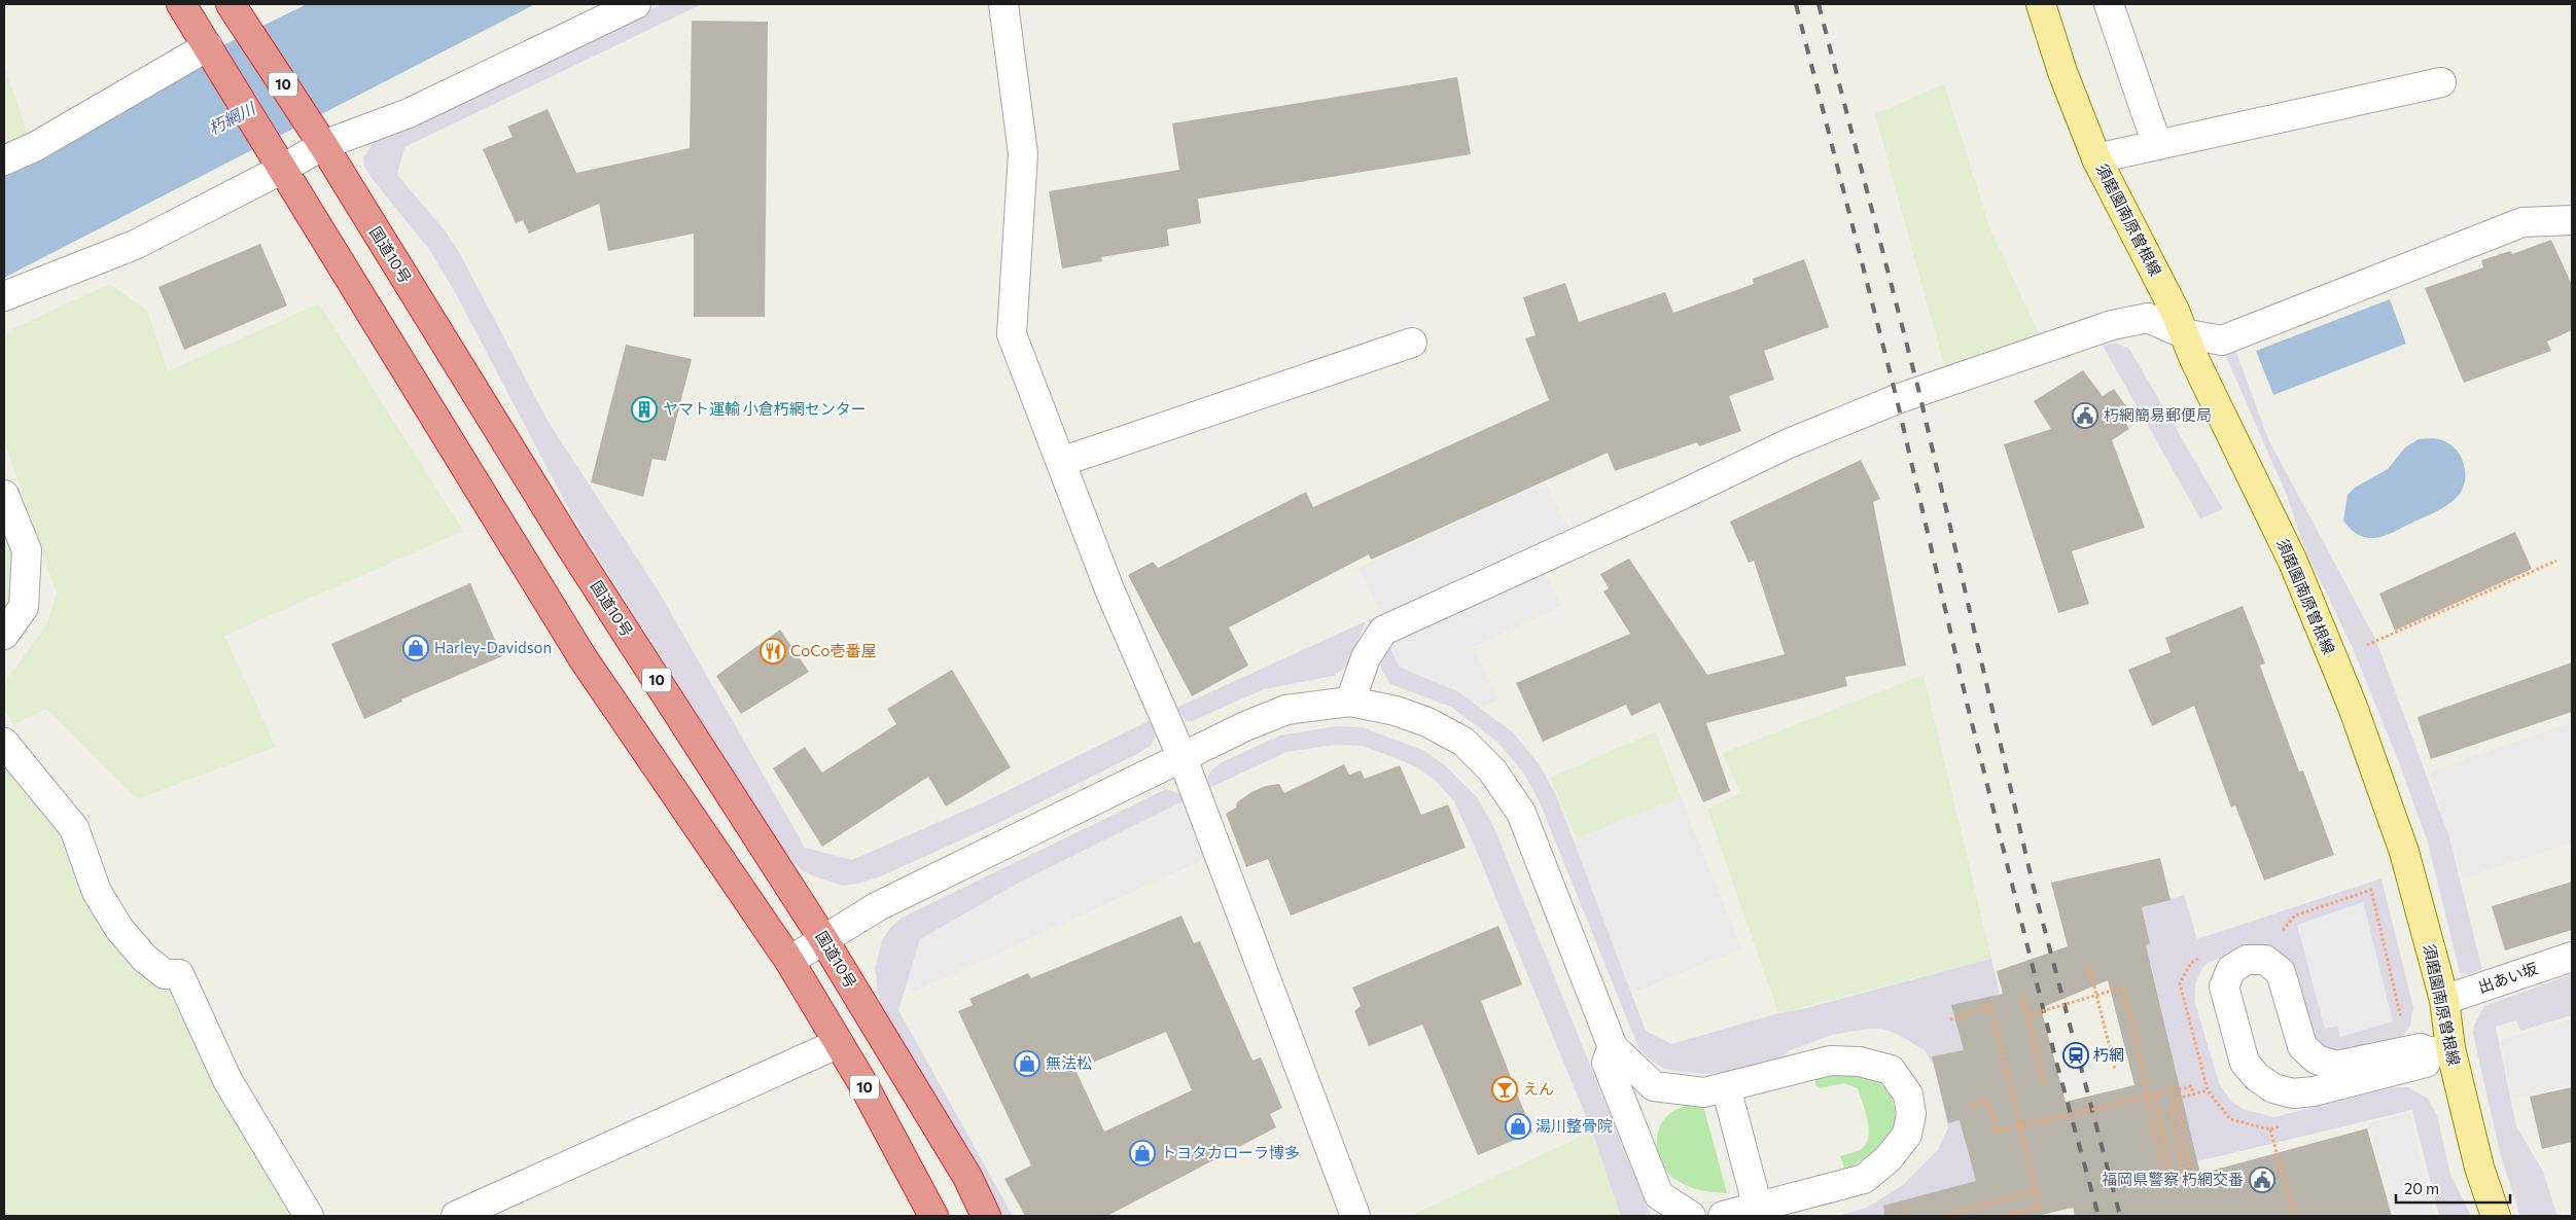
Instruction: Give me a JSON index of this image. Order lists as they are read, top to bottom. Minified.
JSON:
{"streets":{"highway":["10","国道10号"],"main road":["須磨園南原曽根線"],"street":["出あい坂"]},"crossings":[["須磨園南原曽根線","出あい坂"]],"water":["朽網川"],"places":{"building":["ヤマト運輸 小倉朽網センター"],"public building":["朽網簡易郵便局","福岡県警察 朽網交番"],"shop":["Harley-Davidson","無法松","湯川整骨院","トヨタカローラ博多"],"restaurant":["CoCo壱番屋"],"station":["朽網"],"bar":["えん"]},"scale_bar":"20 m"}
